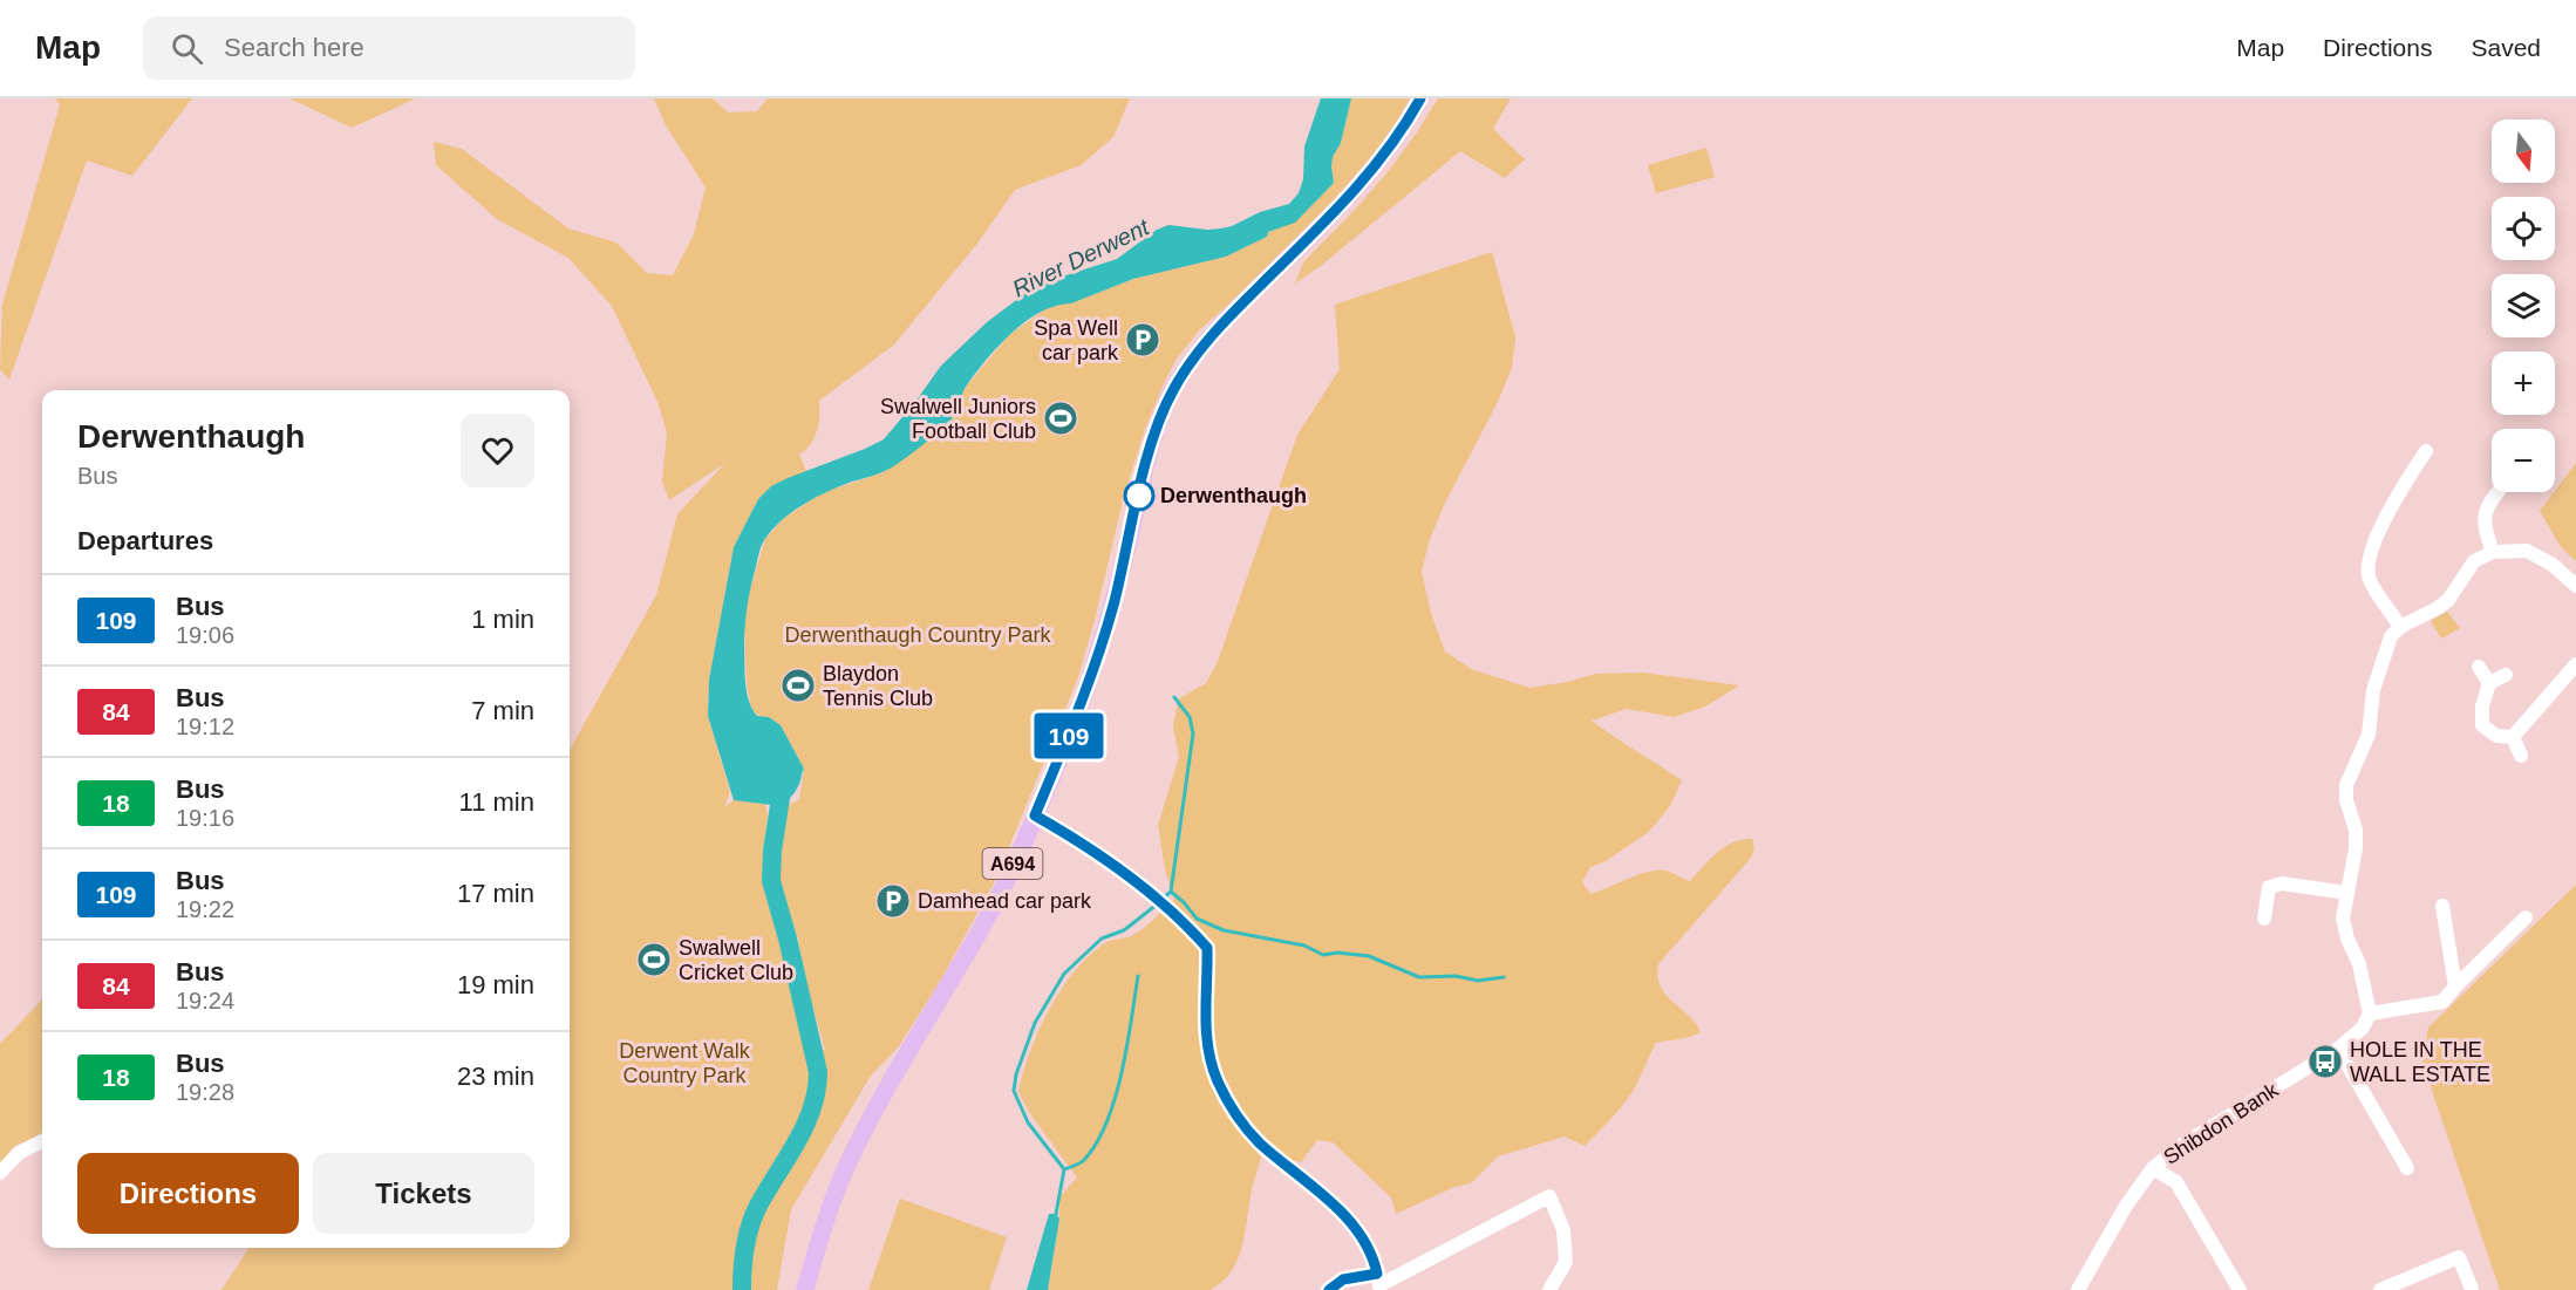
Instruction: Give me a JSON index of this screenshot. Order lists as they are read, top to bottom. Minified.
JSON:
{"streets":{"main road":["A694"],"street":["Shibdon Bank"]},"water":["River Derwent"],"parks":["Derwenthaugh Country Park","Derwent Walk Country Park"],"places":{"parking":["Spa Well car park","Damhead car park"],"sports":["Swalwell Juniors Football Club","Blaydon Tennis Club","Swalwell Cricket Club"],"other":["Derwenthaugh"],"bus stop":["HOLE IN THE WALL ESTATE"]},"lines":["bus line 109"],"north":"bottom","page":{"header":"Map","search":"Search here","nav":["Map","Directions","Saved"],"on_map":"109","map_buttons":["+","−"],"heading":[["Derwenthaugh","Bus"],"Departures"],"list":[{"mark":"109","name":"Bus","note":"19:06","value":"1 min"},{"mark":"84","name":"Bus","note":"19:12","value":"7 min"},{"mark":"18","name":"Bus","note":"19:16","value":"11 min"},{"mark":"109","name":"Bus","note":"19:22","value":"17 min"},{"mark":"84","name":"Bus","note":"19:24","value":"19 min"},{"mark":"18","name":"Bus","note":"19:28","value":"23 min"}],"buttons":["Directions","Tickets"]}}
